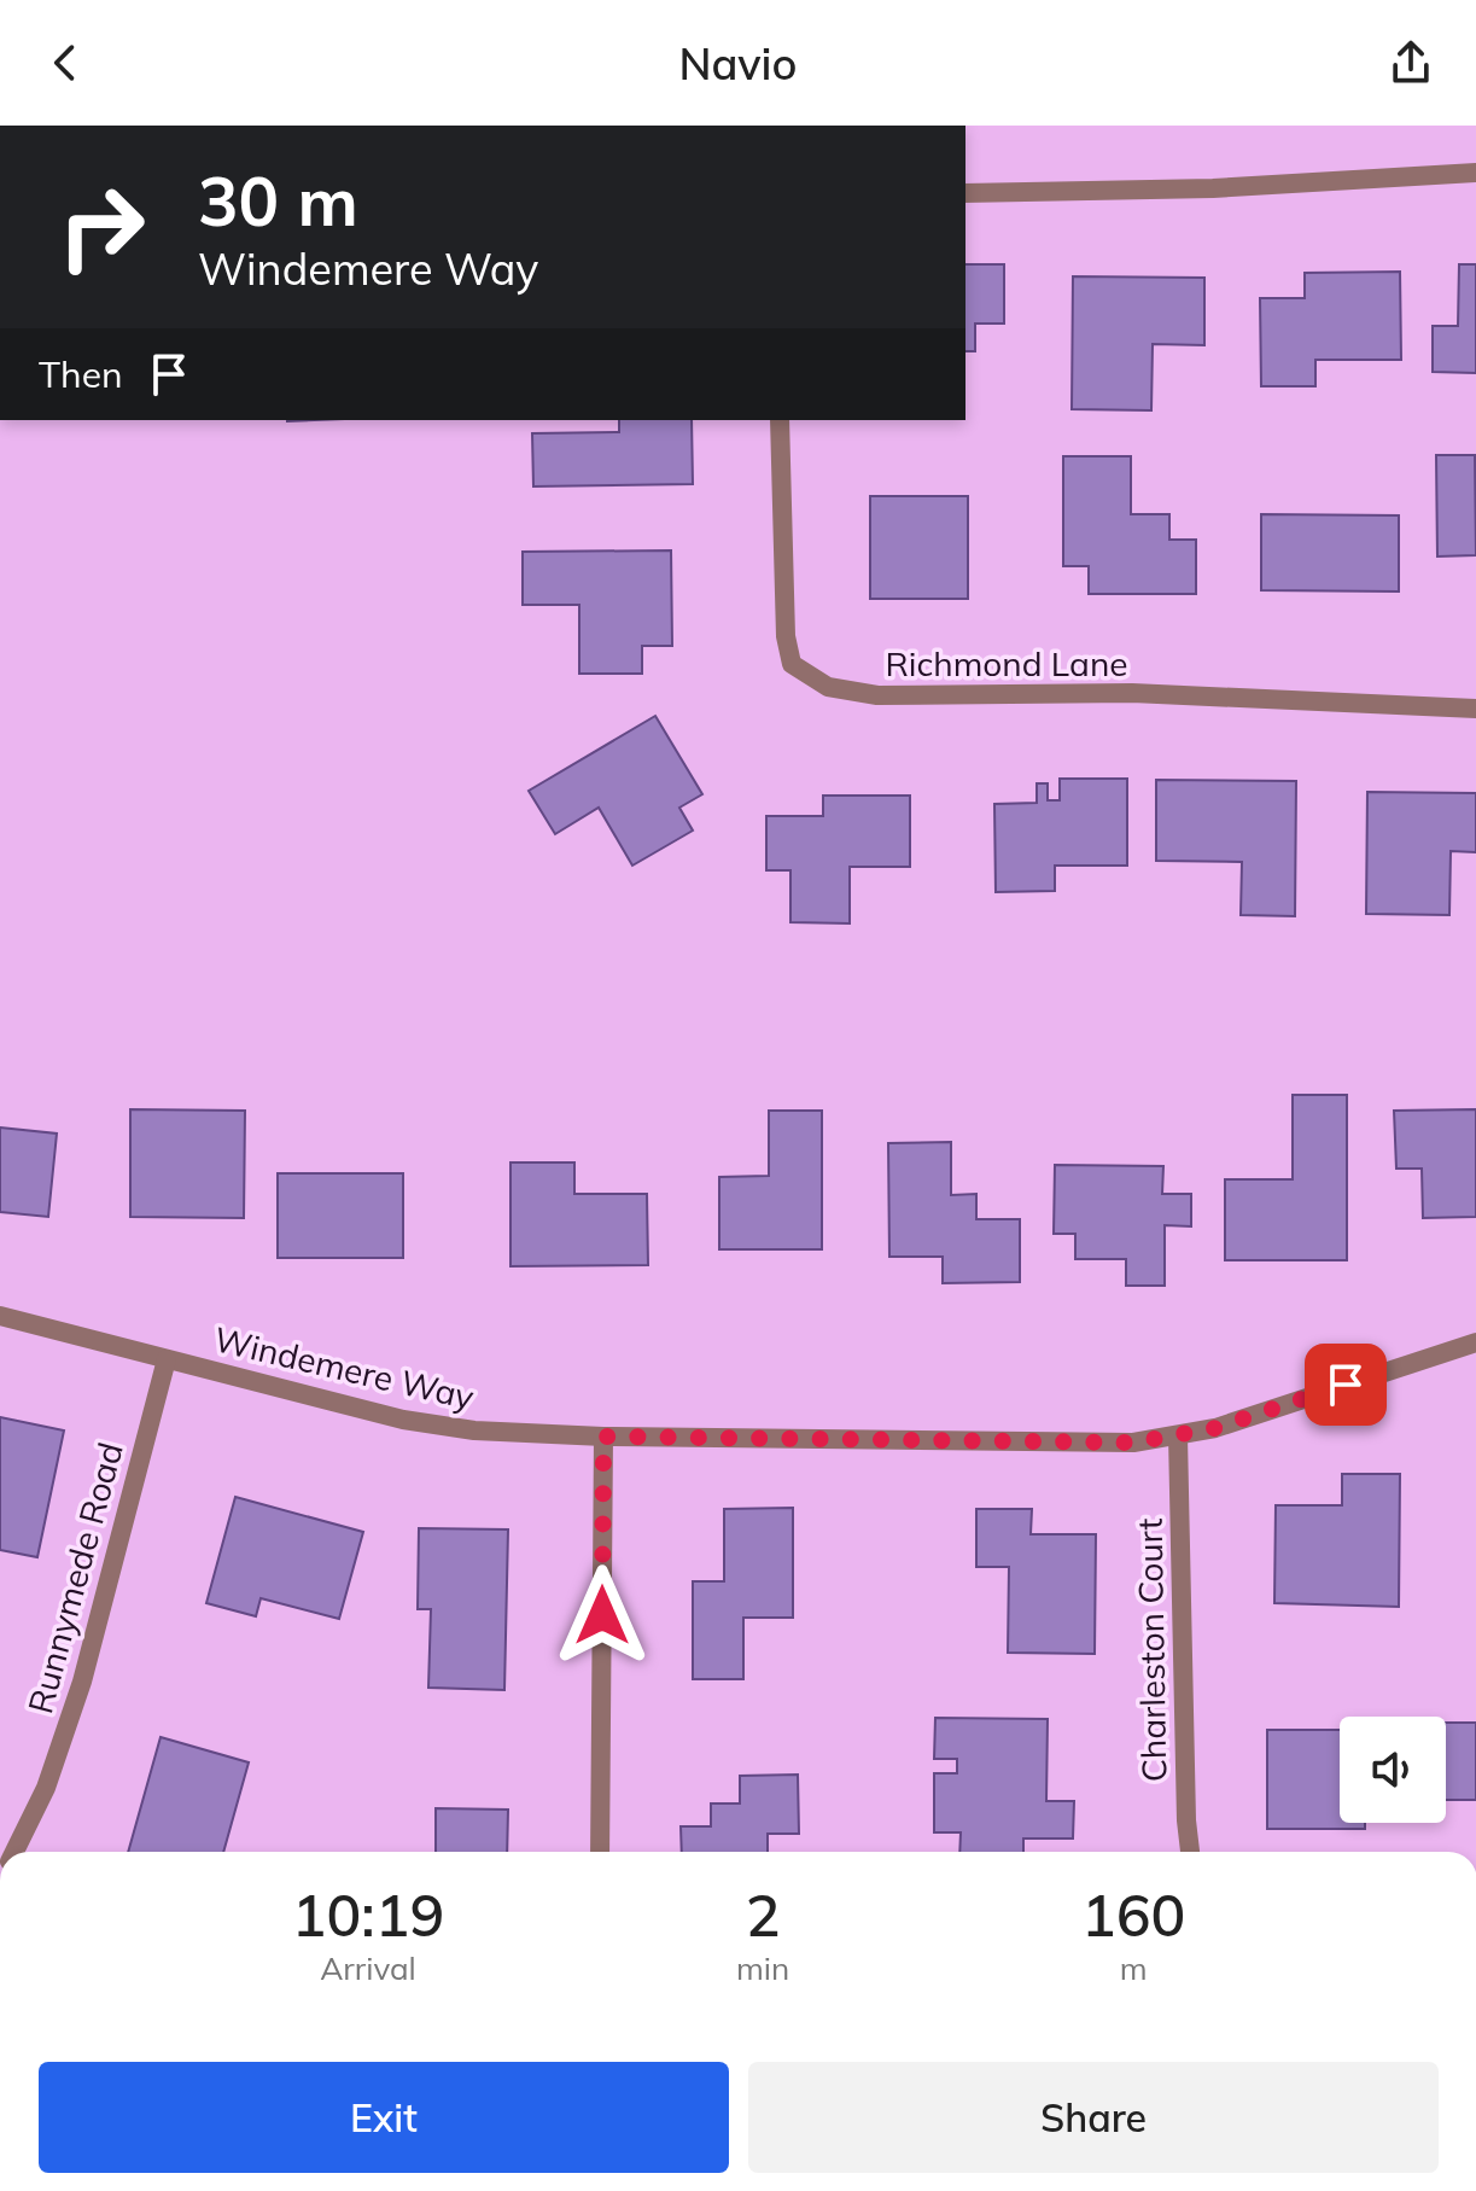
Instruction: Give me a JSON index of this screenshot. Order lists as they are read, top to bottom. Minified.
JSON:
{"streets":{"street":["Richmond Lane","Windemere Way","Runnymede Road","Charleston Court"]},"crossings":[["Windemere Way","Runnymede Road"],["Windemere Way","Charleston Court"]],"page":{"header":"Navio","turn":["30 m","Windemere Way"],"then":"Then","eta":["10:19","Arrival","2","min","160","m"],"buttons":["Exit","Share"]}}
